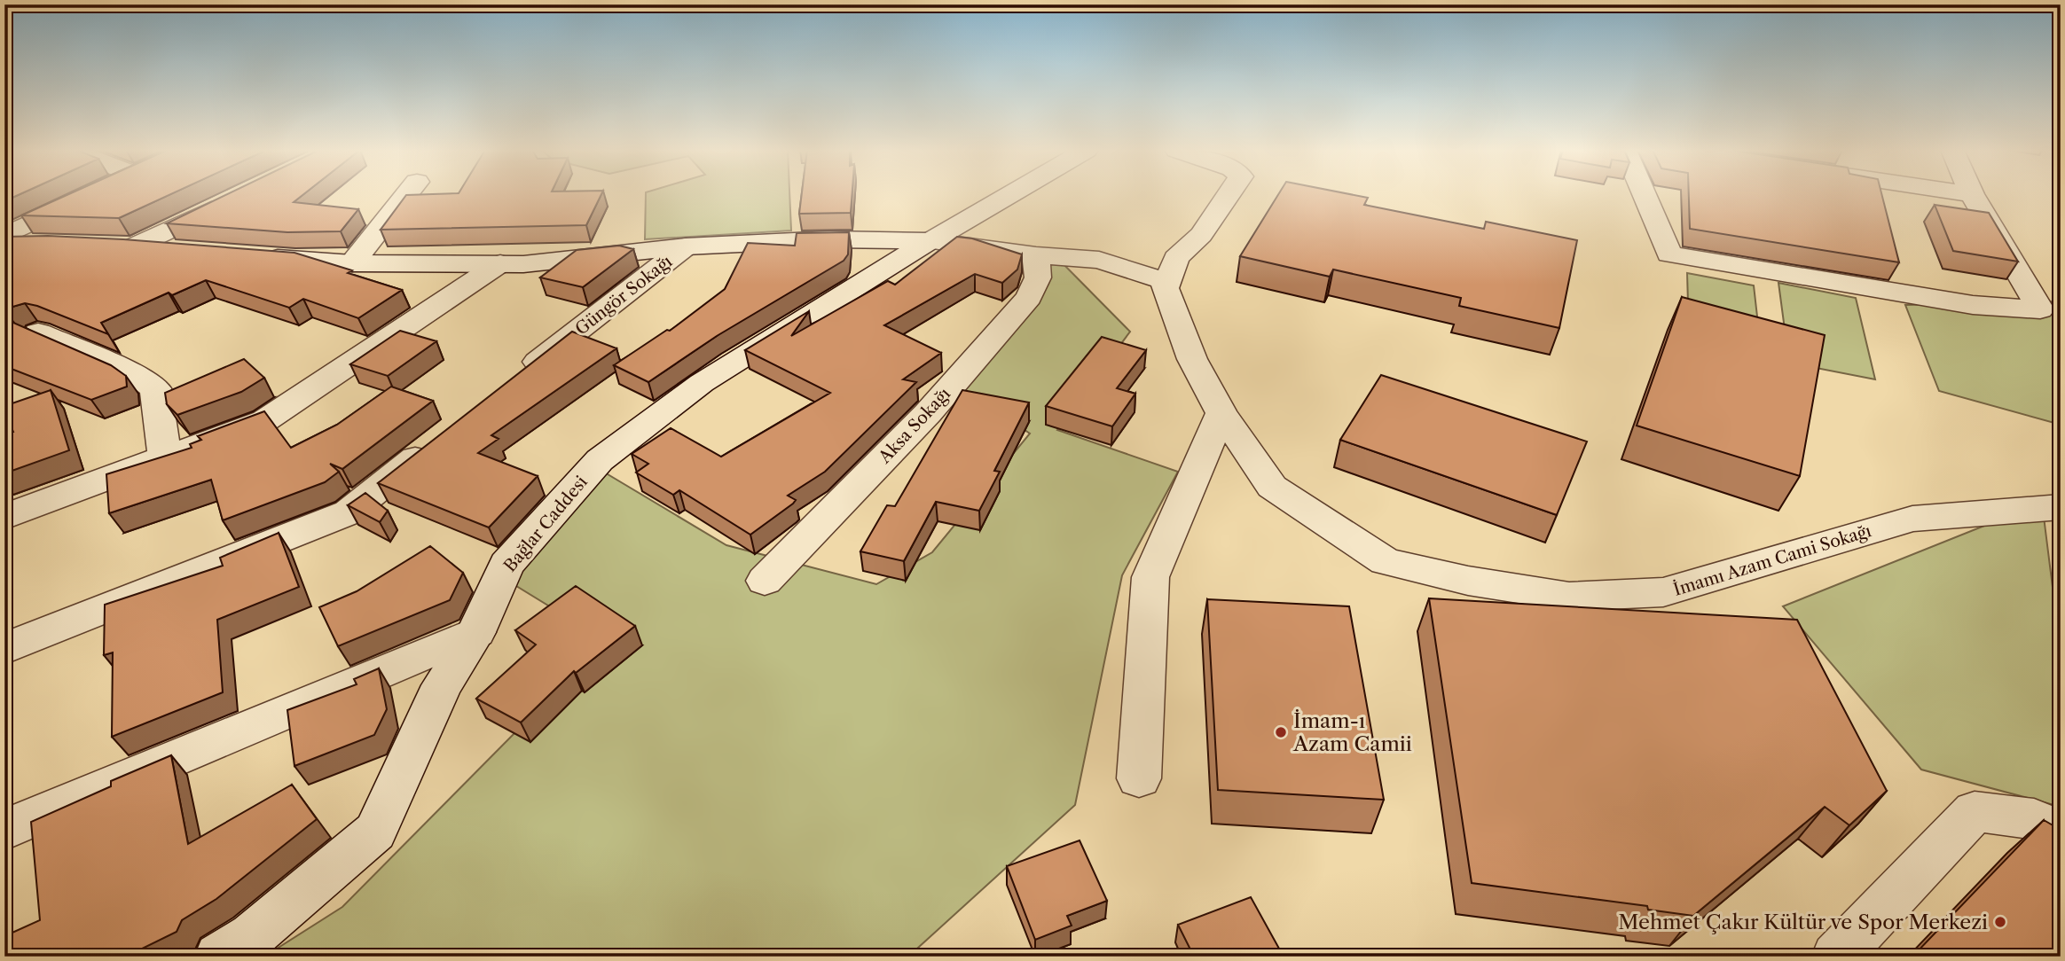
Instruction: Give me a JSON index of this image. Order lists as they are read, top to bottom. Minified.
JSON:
{"streets":{"street":["Güngör Sokağı","Aksa Sokağı","Bağlar Caddesi","İmamı Azam Cami Sokağı"]},"places":["İmam-ı Azam Camii","Mehmet Çakır Kültür ve Spor Merkezi"]}
